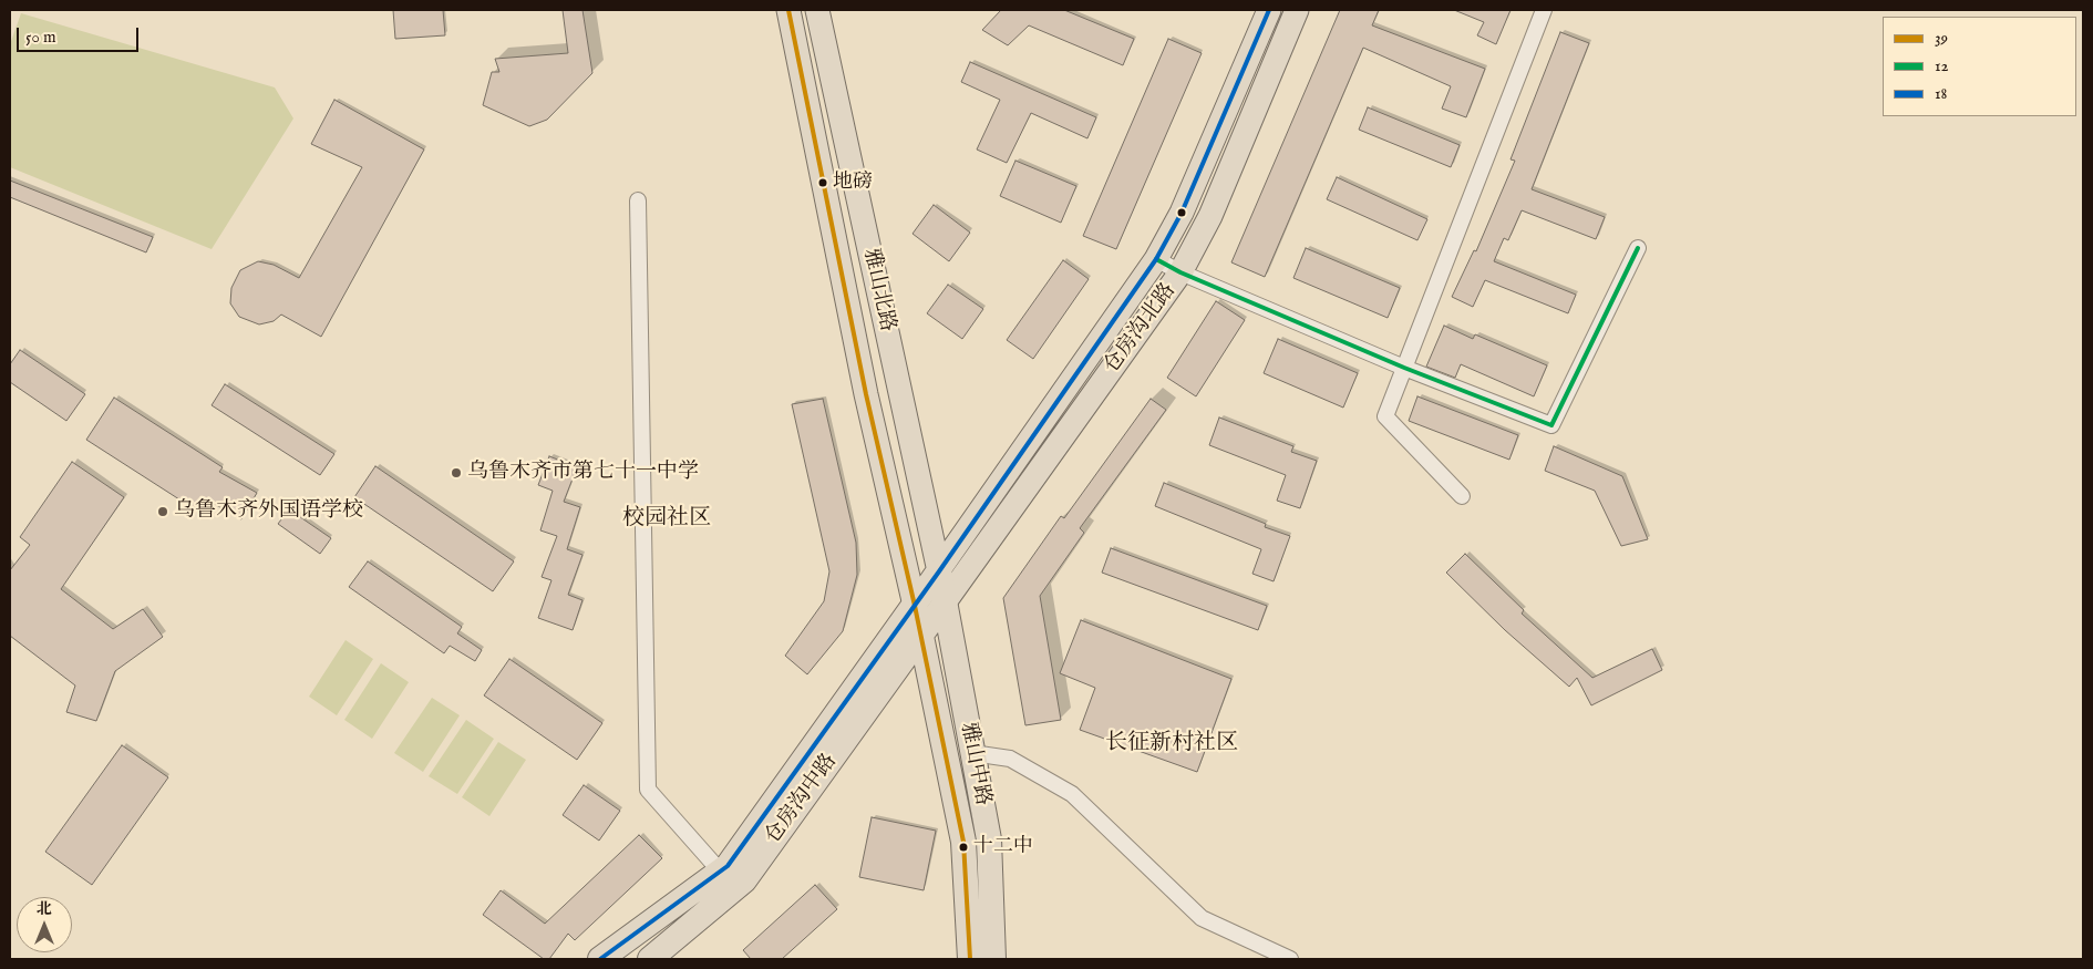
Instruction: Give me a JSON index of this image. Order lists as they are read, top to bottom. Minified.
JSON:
{"streets":{"highway":["雅山中路","仓房沟中路"],"main road":["雅山北路","仓房沟北路"]},"crossings":[["雅山北路","仓房沟北路"],["雅山北路","雅山中路"],["雅山北路","仓房沟中路"],["仓房沟北路","雅山中路"],["仓房沟北路","仓房沟中路"],["雅山中路","仓房沟中路"]],"districts":["校园社区","长征新村社区"],"places":["地磅","乌鲁木齐市第七十一中学","乌鲁木齐外国语学校","十二中"],"lines":["transit line 39","transit line 18","transit line 12"],"legend":["39","12","18"],"scale_bar":"50 m","north":"top"}
